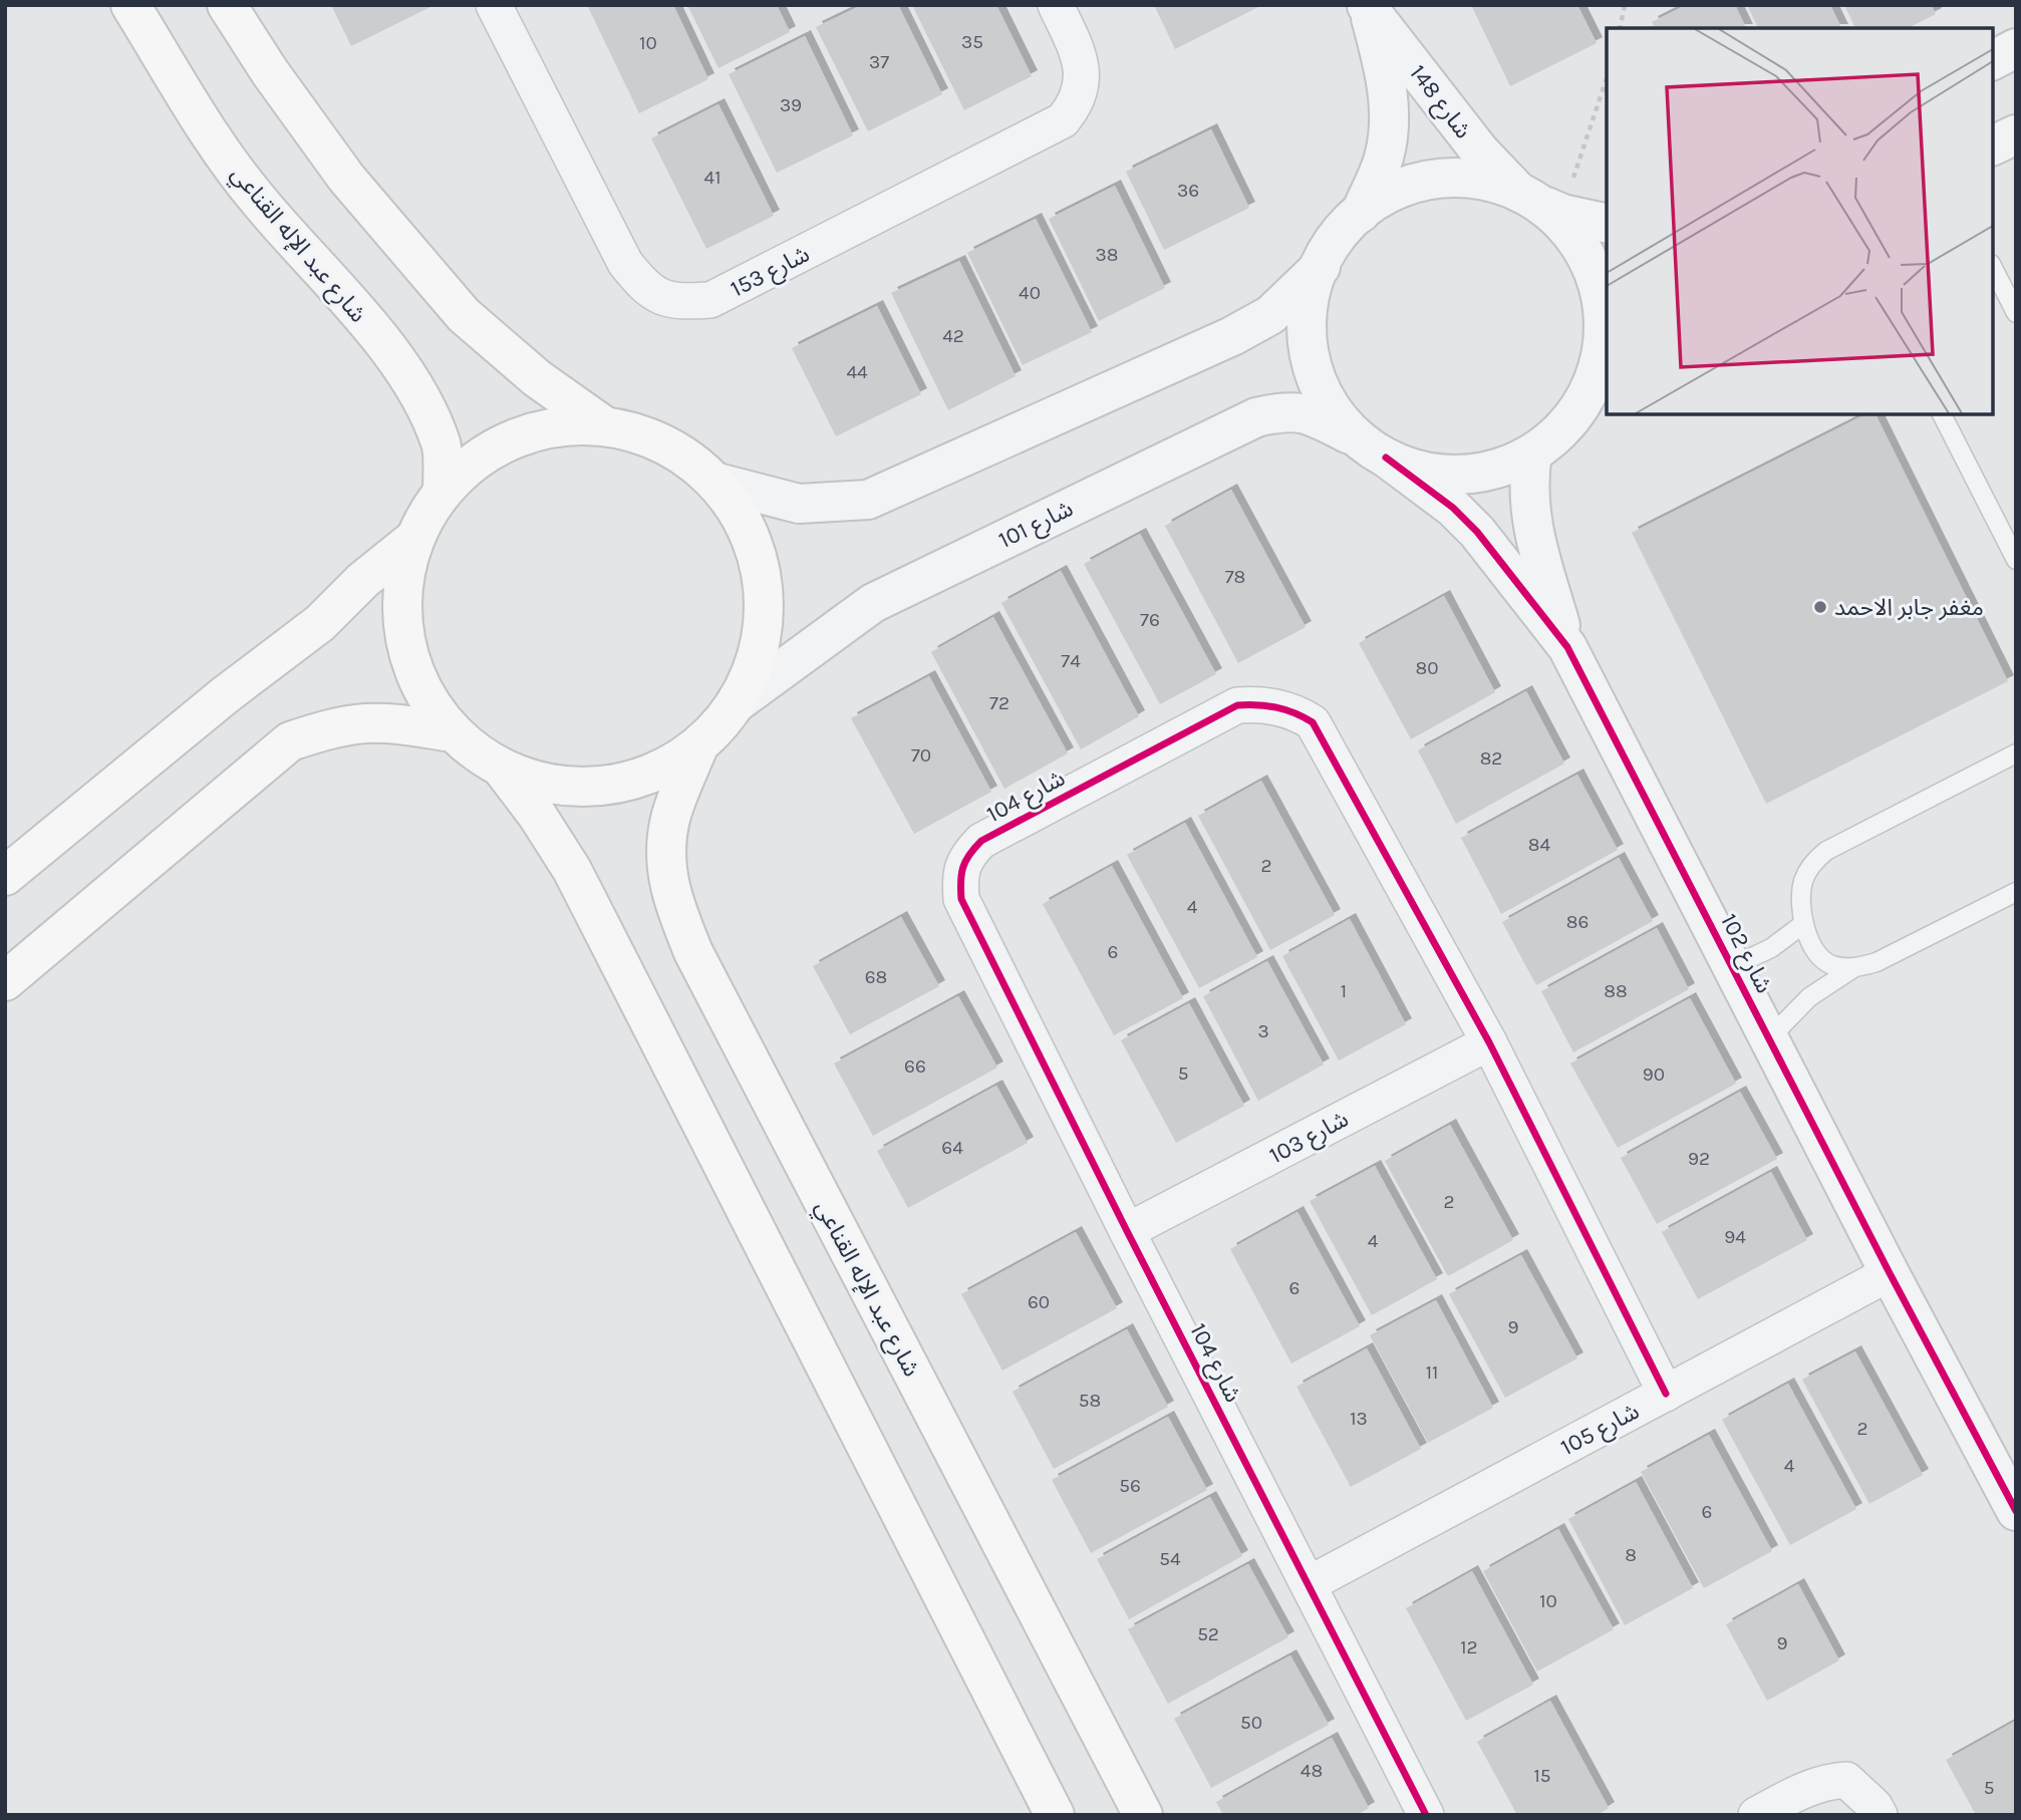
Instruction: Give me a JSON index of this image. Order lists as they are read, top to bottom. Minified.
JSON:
{"streets":{"main road":["شارع عبد الإله القناعي"],"street":["شارع 148","شارع 153","شارع 101","شارع 104","شارع 102","شارع 103","شارع 105"]},"crossings":[["شارع 148","شارع 101"],["شارع 148","شارع 102"],["شارع 101","شارع 102"],["شارع 104","شارع 103"],["شارع 104","شارع 105"],["شارع 102","شارع 105"]],"places":["مغفر جابر الاحمد"],"house_numbers":["35","10","37","39","41","36","38","40","42","44","78","76","74","80","72","70","82","84","2","4","86","6","68","1","88","3","66","5","90","64","92","2","94","4","6","60","9","11","58","13","2","4","56","6","8","54","10","52","9","12","50","48","15","5"]}
